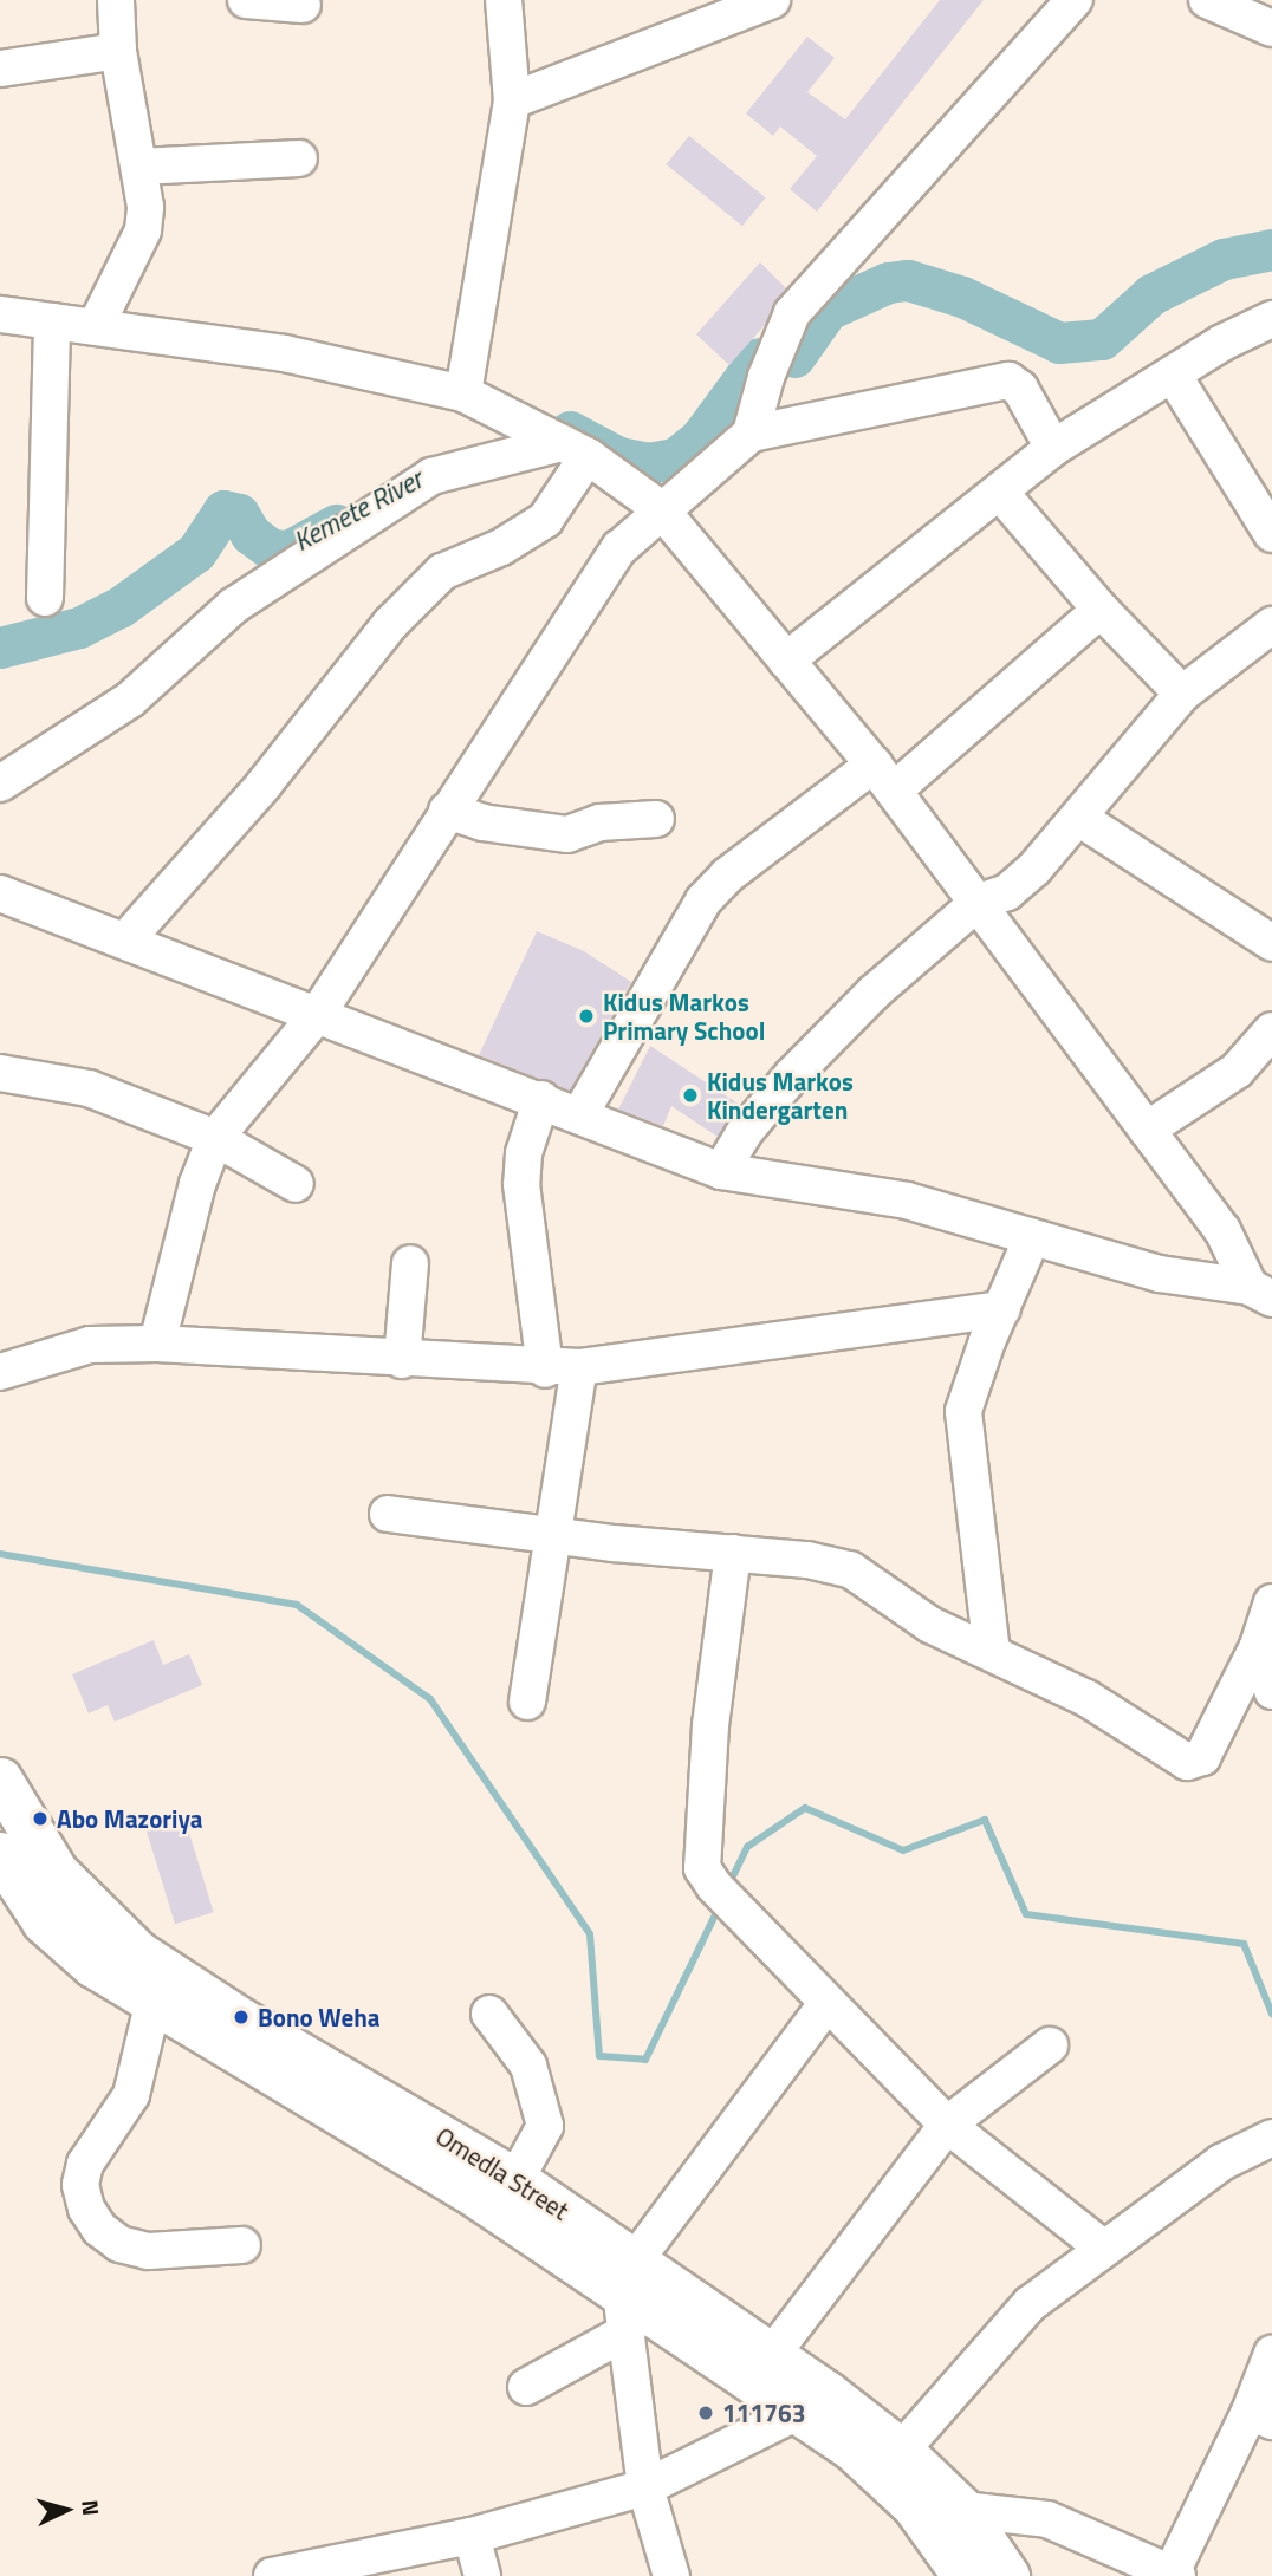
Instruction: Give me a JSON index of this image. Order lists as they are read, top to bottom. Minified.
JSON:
{"streets":{"main road":["Omedla Street"]},"water":["Kemete River"],"places":["Kidus Markos Primary School","Kidus Markos Kindergarten","Abo Mazoriya","Bono Weha","111763"],"north":"right"}
